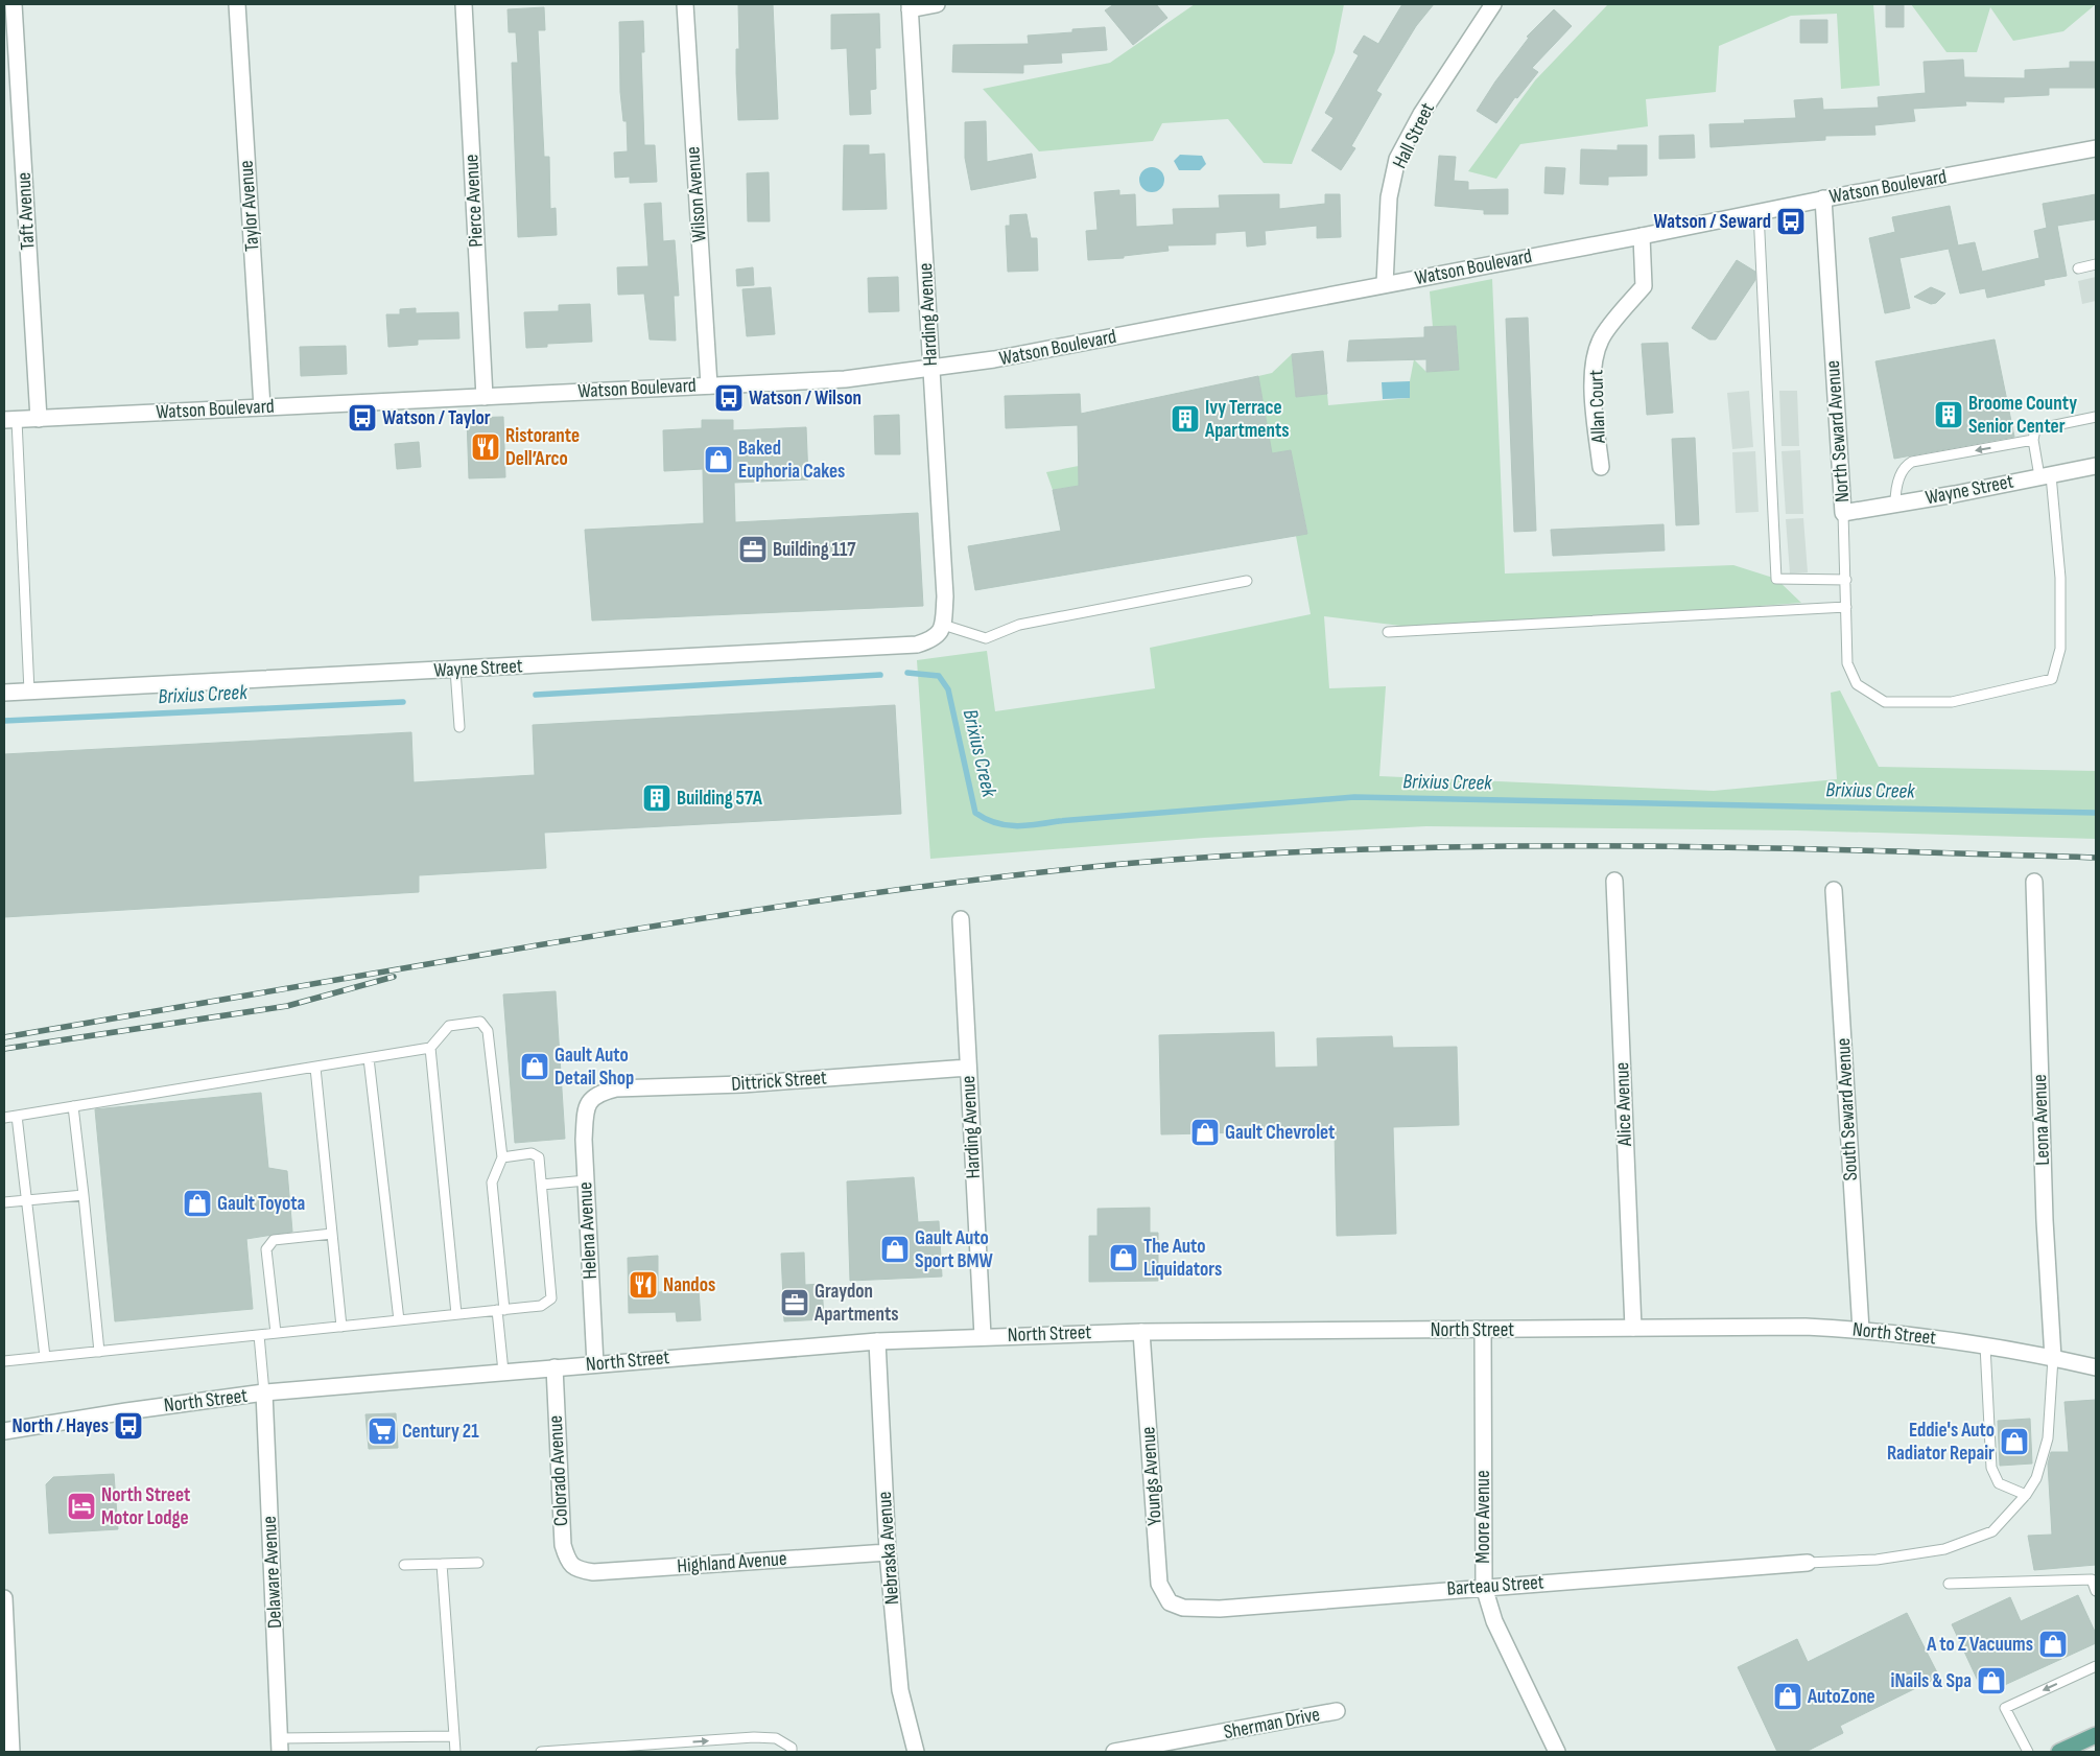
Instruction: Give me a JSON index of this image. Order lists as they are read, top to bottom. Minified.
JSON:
{"streets":{"street":["Hall Street","Watson Boulevard","Wilson Avenue","Pierce Avenue","Taylor Avenue","Taft Avenue","Harding Avenue","Allan Court","North Seward Avenue","Wayne Street","Dittrick Street","Alice Avenue","South Seward Avenue","Leona Avenue","Helena Avenue","North Street","Colorado Avenue","Youngs Avenue","Moore Avenue","Nebraska Avenue","Highland Avenue","Delaware Avenue","Barteau Street","Sherman Drive"]},"crossings":[["Hall Street","Watson Boulevard"],["Watson Boulevard","Wilson Avenue"],["Watson Boulevard","Pierce Avenue"],["Watson Boulevard","Taylor Avenue"],["Watson Boulevard","Taft Avenue"],["Watson Boulevard","Harding Avenue"],["Watson Boulevard","Allan Court"],["Watson Boulevard","North Seward Avenue"],["Harding Avenue","Wayne Street"],["Harding Avenue","Dittrick Street"],["Harding Avenue","North Street"],["North Seward Avenue","Wayne Street"],["Dittrick Street","Helena Avenue"],["Alice Avenue","North Street"],["South Seward Avenue","North Street"],["Leona Avenue","North Street"],["Helena Avenue","North Street"],["North Street","Colorado Avenue"],["North Street","Youngs Avenue"],["North Street","Moore Avenue"],["North Street","Nebraska Avenue"],["North Street","Delaware Avenue"],["Colorado Avenue","Highland Avenue"],["Youngs Avenue","Barteau Street"],["Moore Avenue","Barteau Street"],["Nebraska Avenue","Highland Avenue"]],"water":["Brixius Creek"],"places":{"bus stop":["Watson / Seward","Watson / Wilson","Watson / Taylor","North / Hayes"],"building":["Broome County Senior Center","Ivy Terrace Apartments","Building 57A"],"restaurant":["Ristorante Dell’Arco","Nandos"],"shop":["Baked Euphoria Cakes","Gault Auto Detail Shop","Gault Chevrolet","Gault Toyota","Gault Auto Sport BMW","The Auto Liquidators","Eddie's Auto Radiator Repair","A to Z Vacuums","iNails & Spa","AutoZone"],"office":["Building 117","Graydon Apartments"],"supermarket":["Century 21"],"hotel":["North Street Motor Lodge"]}}
